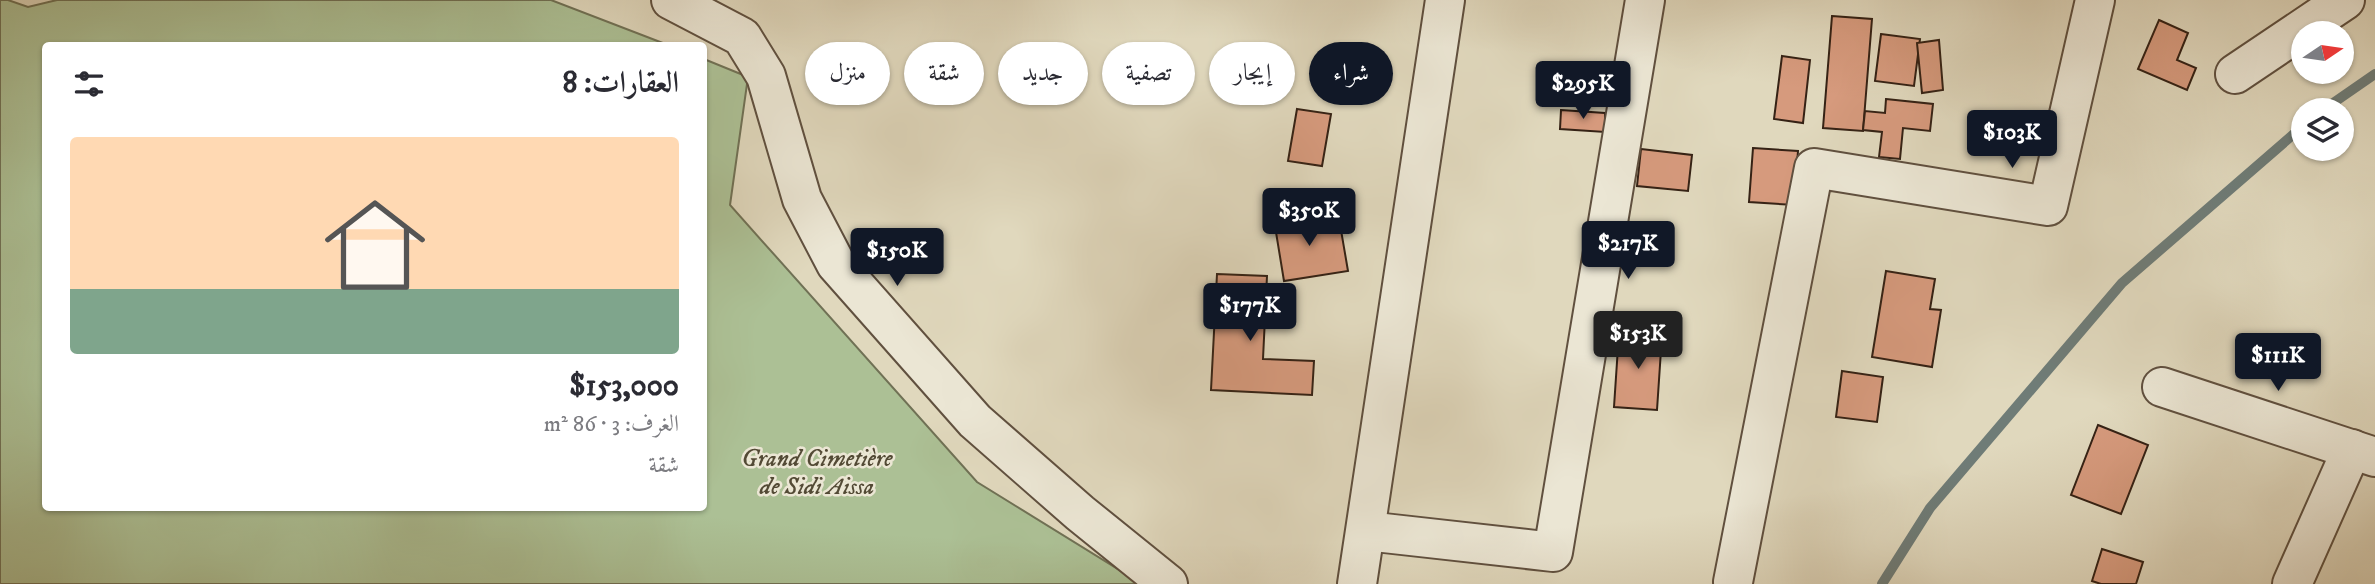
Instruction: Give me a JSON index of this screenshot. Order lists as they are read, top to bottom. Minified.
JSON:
{"parks":["Grand Cimetière de Sidi Aissa"],"north":"right","page":{"chip":["شراء","إيجار","تصفية","جديد","شقة","منزل"],"heading":"العقارات: 8","price":["$295K","$103K","$350K","$217K","$150K","$177K","$153K","$111K"],"list":[{"name":"$153,000","note":"الغرف: 3 · 86 m² · شقة"}]}}
